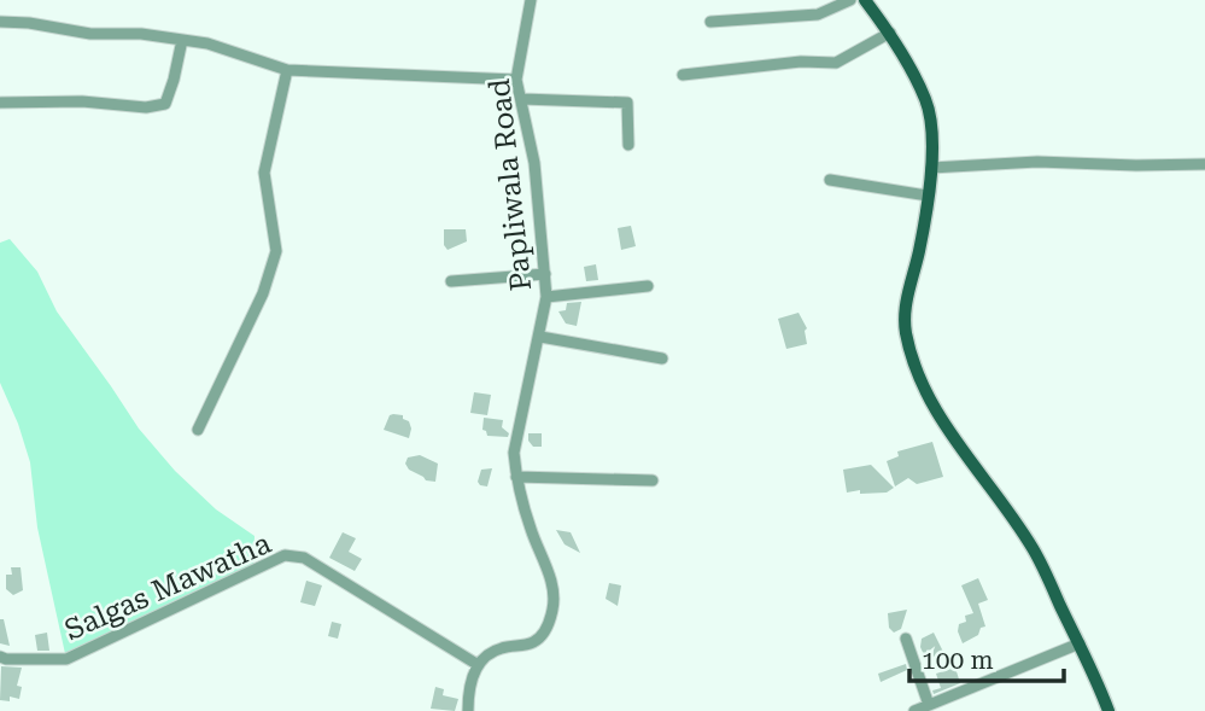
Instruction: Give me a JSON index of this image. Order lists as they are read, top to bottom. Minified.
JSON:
{"streets":{"street":["Papliwala Road","Salgas Mawatha"]},"crossings":[["Papliwala Road","Salgas Mawatha"]],"scale_bar":"100 m"}
